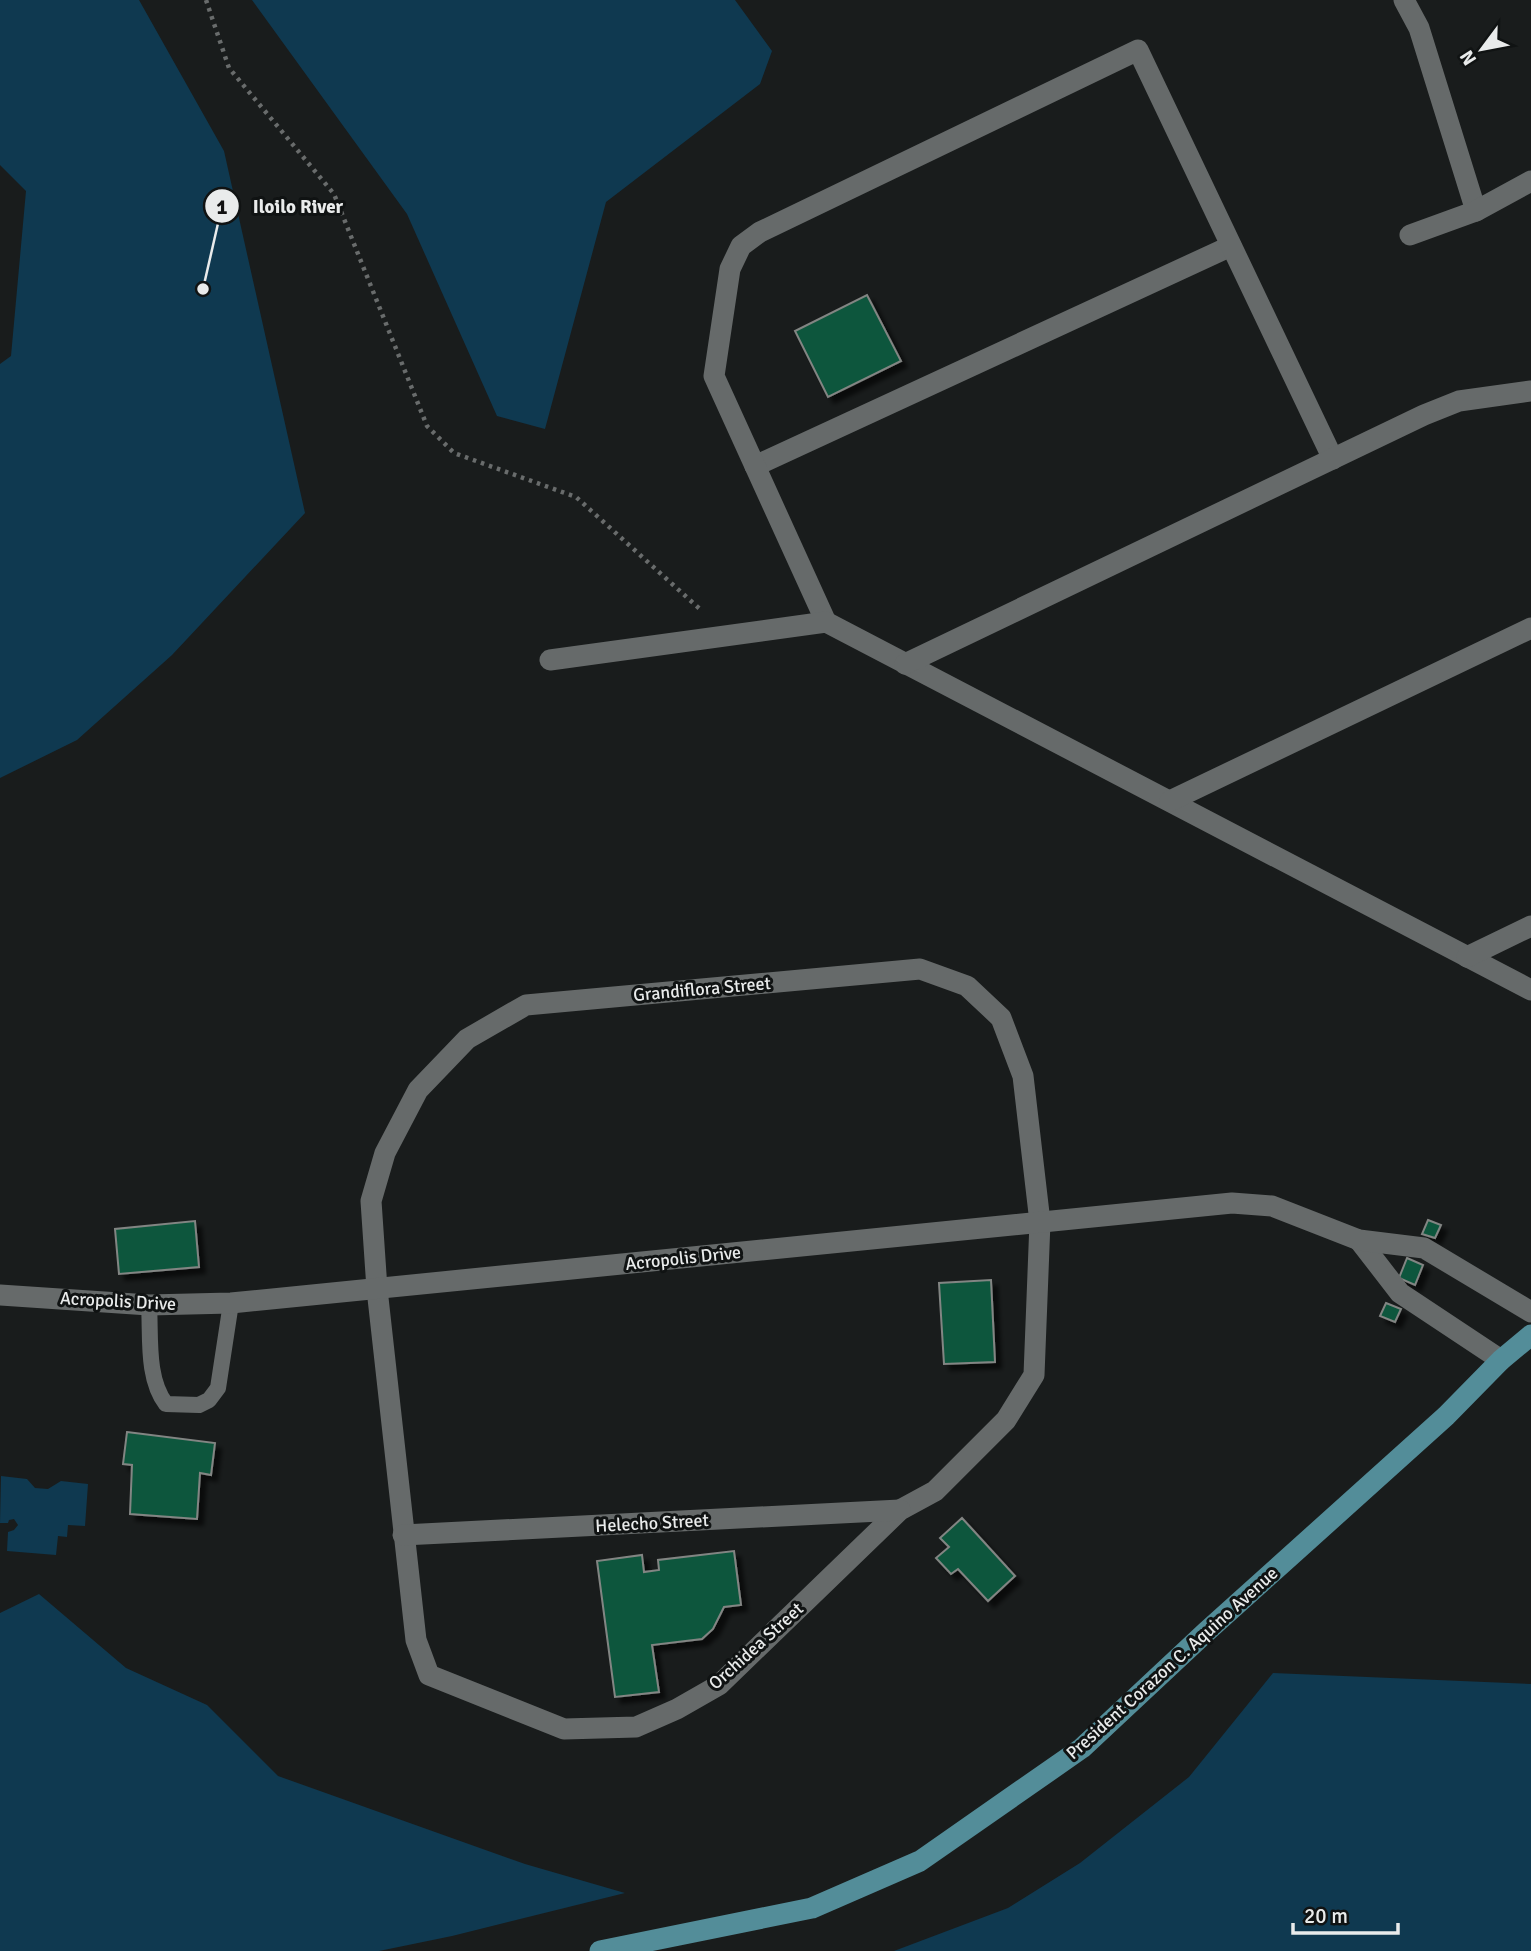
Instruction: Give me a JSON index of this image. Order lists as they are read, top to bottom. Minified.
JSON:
{"streets":{"main road":["President Corazon C. Aquino Avenue"],"street":["Grandiflora Street","Acropolis Drive","Helecho Street","Orchidea Street"]},"crossings":[["Grandiflora Street","Acropolis Drive"],["Grandiflora Street","Orchidea Street"],["Acropolis Drive","Orchidea Street"],["Helecho Street","Orchidea Street"]],"places":["Iloilo River"],"scale_bar":"20 m","north":"bottom left"}
